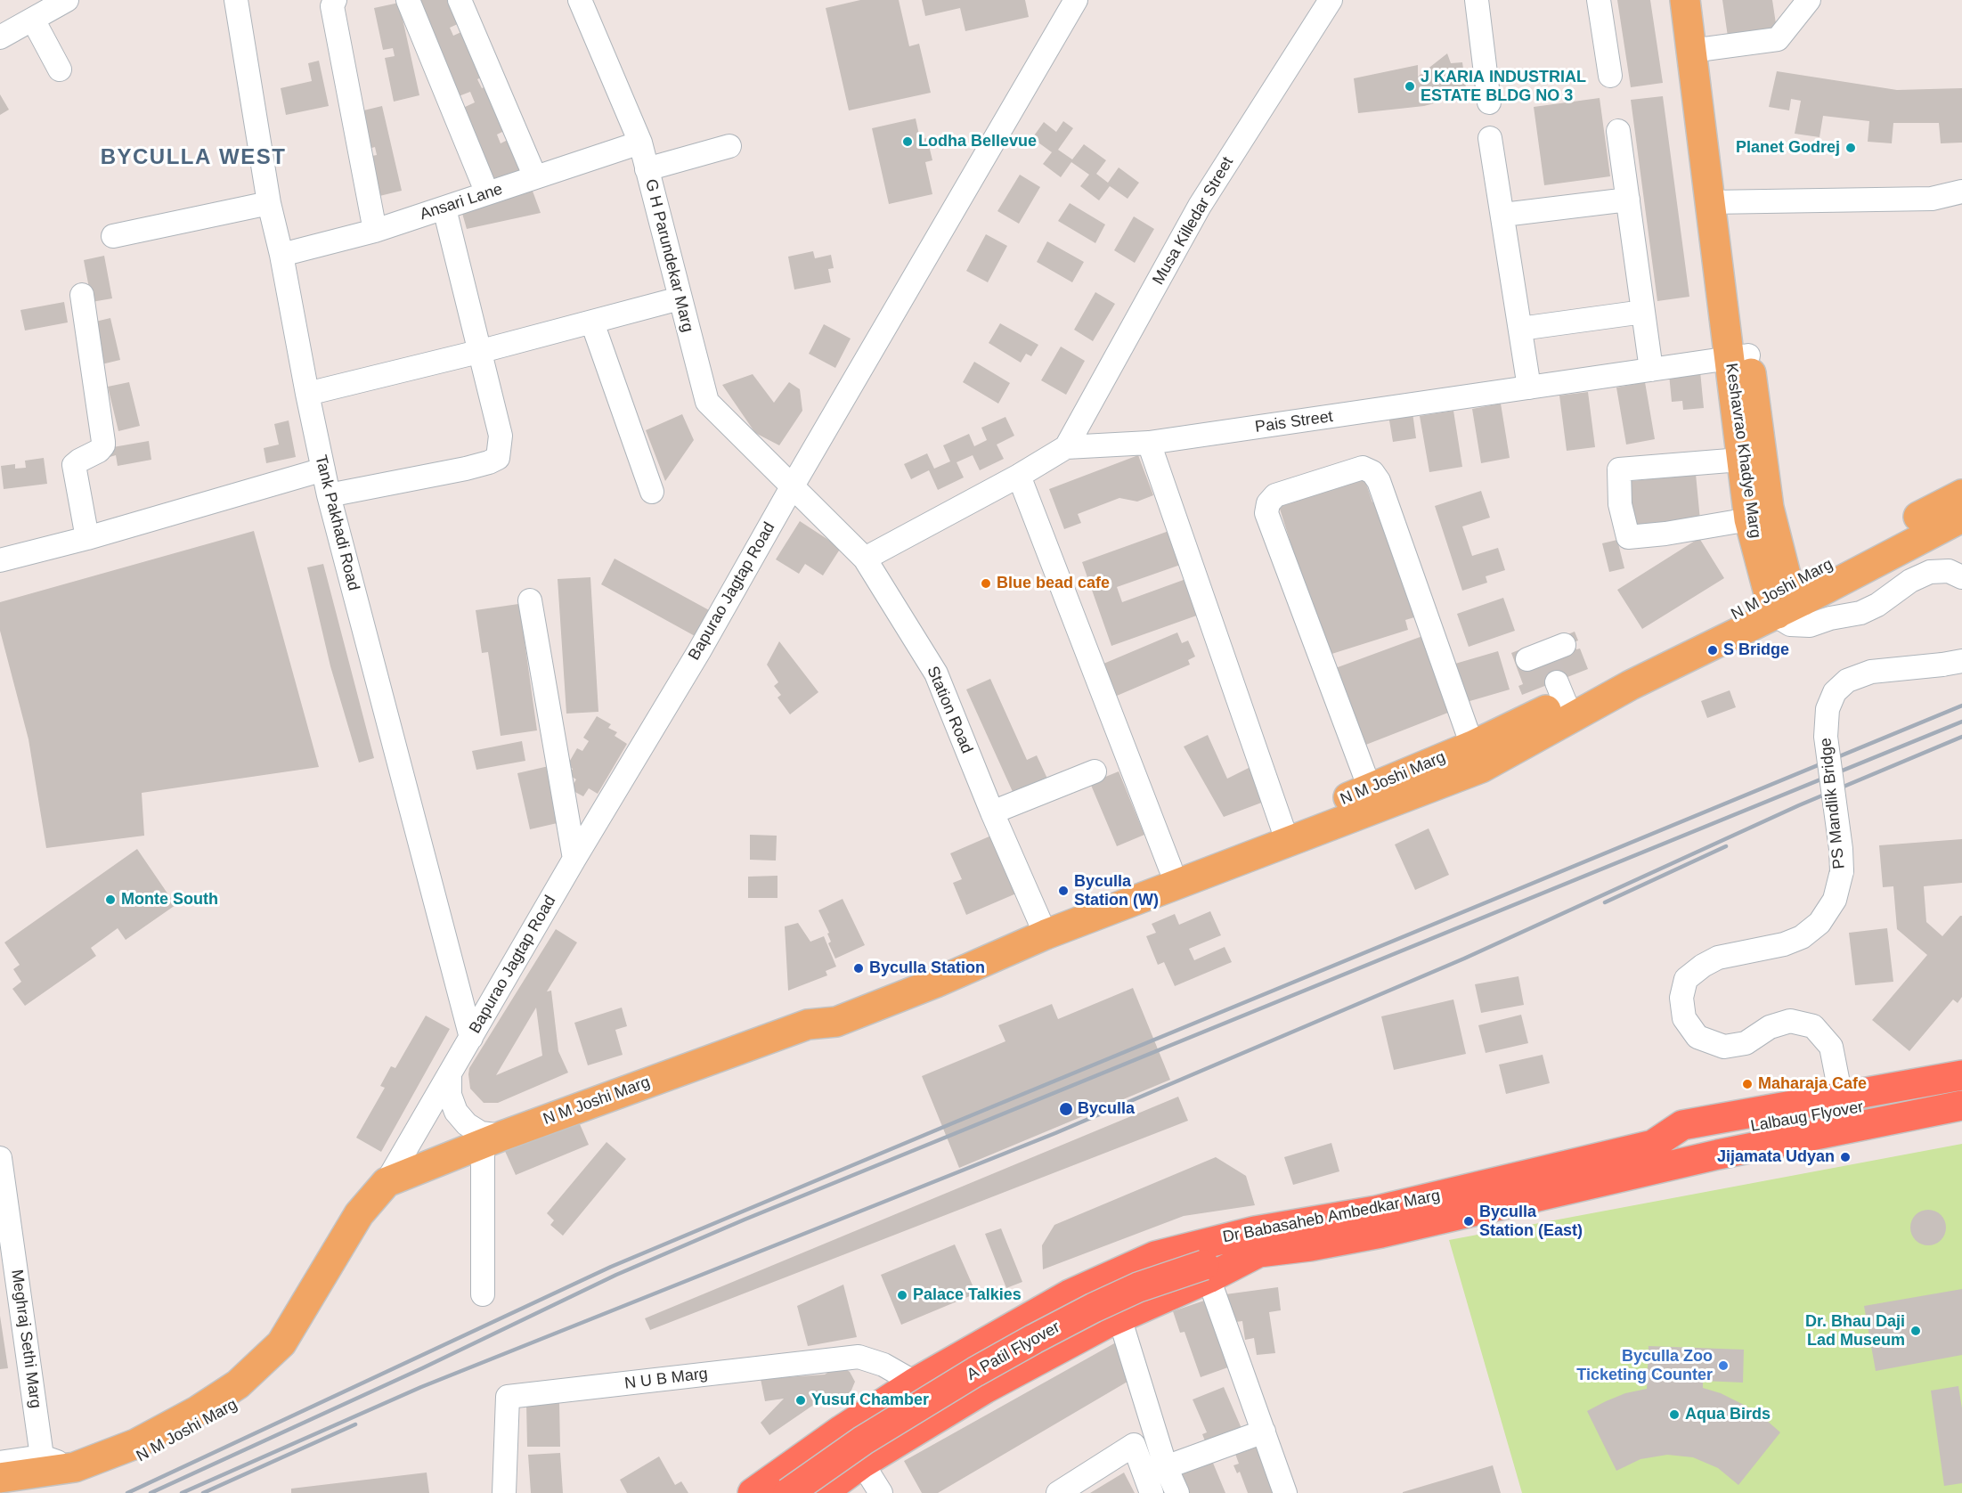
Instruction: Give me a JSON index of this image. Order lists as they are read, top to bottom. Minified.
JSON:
{"streets":{"highway":["Lalbaug Flyover","Dr Babasaheb Ambedkar Marg","A Patil Flyover"],"main road":["Keshavrao Khadye Marg","N M Joshi Marg"],"street":["Ansari Lane","Musa Killedar Street","G H Parundekar Marg","Pais Street","Tank Pakhadi Road","Bapurao Jagtap Road","Station Road","PS Mandlik Bridge","Meghraj Sethi Marg","N U B Marg"]},"crossings":[["Ansari Lane","G H Parundekar Marg"],["Ansari Lane","Tank Pakhadi Road"],["Musa Killedar Street","Pais Street"],["G H Parundekar Marg","Bapurao Jagtap Road"],["G H Parundekar Marg","Station Road"],["Pais Street","Keshavrao Khadye Marg"],["Pais Street","Station Road"],["Keshavrao Khadye Marg","N M Joshi Marg"],["Tank Pakhadi Road","Bapurao Jagtap Road"],["N M Joshi Marg","Bapurao Jagtap Road"],["N M Joshi Marg","Station Road"],["N M Joshi Marg","Meghraj Sethi Marg"],["Bapurao Jagtap Road","Station Road"],["PS Mandlik Bridge","Dr Babasaheb Ambedkar Marg"],["Lalbaug Flyover","Dr Babasaheb Ambedkar Marg"],["Lalbaug Flyover","A Patil Flyover"],["Dr Babasaheb Ambedkar Marg","N U B Marg"]],"districts":["BYCULLA WEST"],"places":["J KARIA INDUSTRIAL ESTATE BLDG NO 3","Lodha Bellevue","Planet Godrej","Blue bead cafe","S Bridge","Byculla Station (W)","Monte South","Byculla Station","Maharaja Cafe","Byculla","Jijamata Udyan","Byculla Station (East)","Palace Talkies","Dr. Bhau Daji Lad Museum","Byculla Zoo Ticketing Counter","Yusuf Chamber","Aqua Birds"]}
